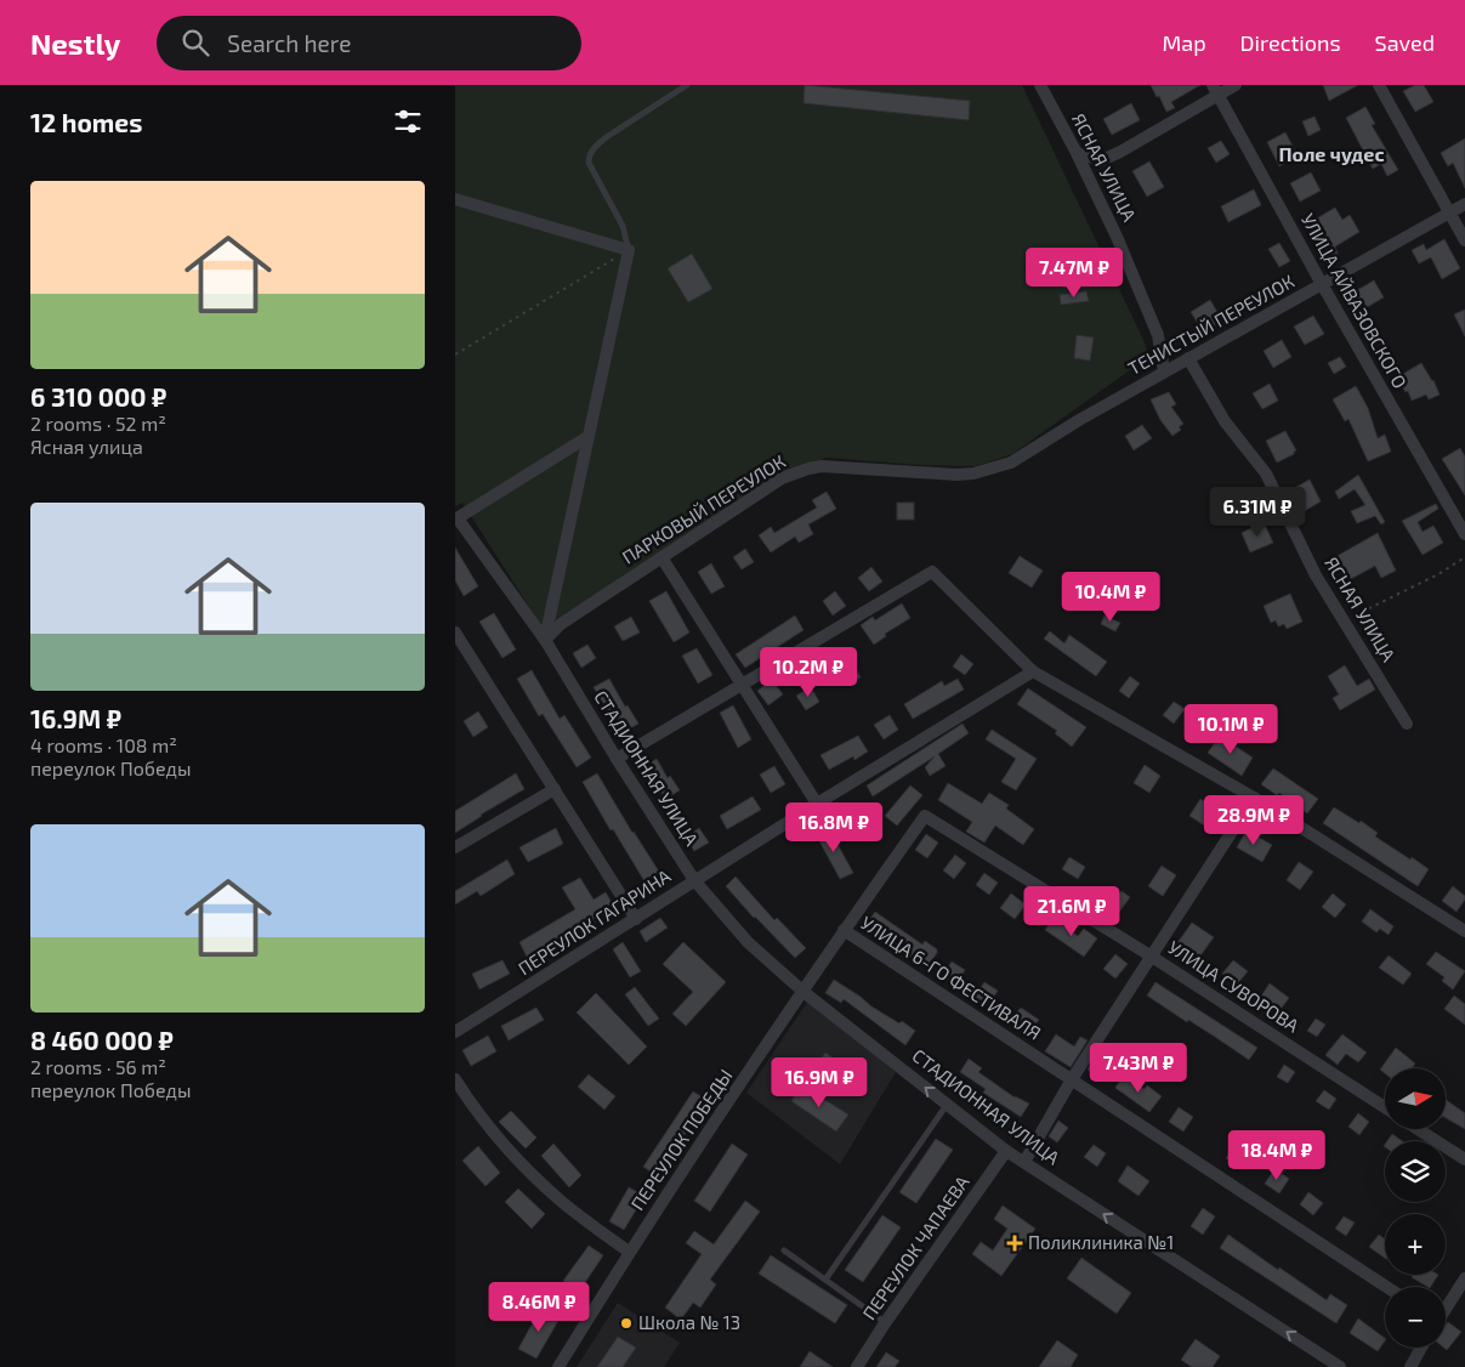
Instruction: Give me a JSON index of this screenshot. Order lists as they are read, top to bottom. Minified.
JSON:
{"streets":{"street":["ЯСНАЯ УЛИЦА","УЛИЦА АЙВАЗОВСКОГО","ТЕНИСТЫЙ ПЕРЕУЛОК","ПАРКОВЫЙ ПЕРЕУЛОК","СТАДИОННАЯ УЛИЦА","ПЕРЕУЛОК ГАГАРИНА","УЛИЦА 6-ГО ФЕСТИВАЛЯ","УЛИЦА СУВОРОВА","ПЕРЕУЛОК ПОБЕДЫ","ПЕРЕУЛОК ЧАПАЕВА"]},"crossings":[["ЯСНАЯ УЛИЦА","ТЕНИСТЫЙ ПЕРЕУЛОК"],["УЛИЦА АЙВАЗОВСКОГО","ТЕНИСТЫЙ ПЕРЕУЛОК"],["ТЕНИСТЫЙ ПЕРЕУЛОК","ПАРКОВЫЙ ПЕРЕУЛОК"],["ПАРКОВЫЙ ПЕРЕУЛОК","СТАДИОННАЯ УЛИЦА"],["СТАДИОННАЯ УЛИЦА","ПЕРЕУЛОК ГАГАРИНА"],["СТАДИОННАЯ УЛИЦА","ПЕРЕУЛОК ПОБЕДЫ"],["СТАДИОННАЯ УЛИЦА","ПЕРЕУЛОК ЧАПАЕВА"],["УЛИЦА 6-ГО ФЕСТИВАЛЯ","ПЕРЕУЛОК ПОБЕДЫ"],["УЛИЦА СУВОРОВА","ПЕРЕУЛОК ПОБЕДЫ"]],"one_way":["СТАДИОННАЯ УЛИЦА"],"districts":["Поле чудес"],"places":{"health":["Поликлиника №1"],"other":["Школа № 13"]},"north":"right","page":{"header":"Nestly","search":"Search here","nav":["Map","Directions","Saved"],"heading":"12 homes","list":[{"name":"6 310 000 ₽","note":"2 rooms · 52 m² · Ясная улица"},{"name":"16.9M ₽","note":"4 rooms · 108 m² · переулок Победы"},{"name":"8 460 000 ₽","note":"2 rooms · 56 m² · переулок Победы"}],"price":["7.47M ₽","6.31M ₽","10.4M ₽","10.2M ₽","10.1M ₽","28.9M ₽","16.8M ₽","21.6M ₽","7.43M ₽","16.9M ₽","18.4M ₽","8.46M ₽"],"map_buttons":["+","−"]}}
